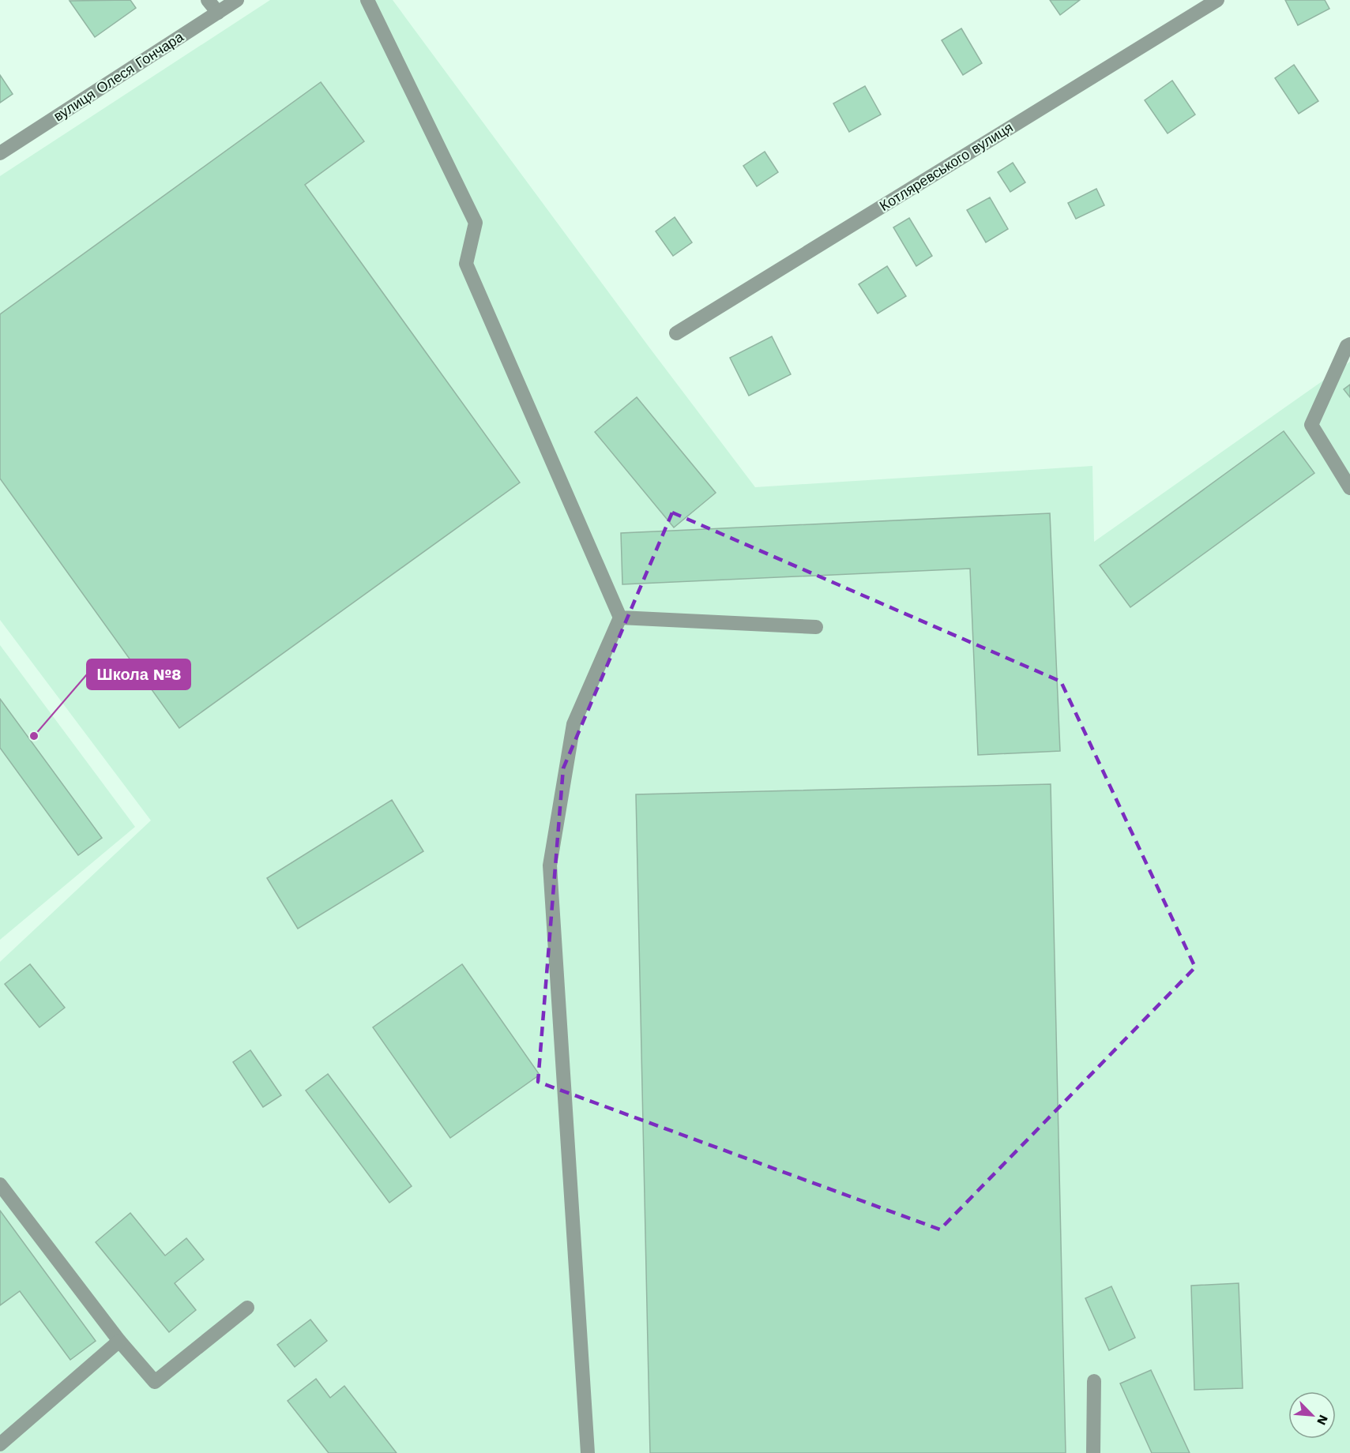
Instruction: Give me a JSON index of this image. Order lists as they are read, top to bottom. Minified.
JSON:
{"streets":{"street":["вулиця Олеся Гончара","Котляревського вулиця"]},"places":["Школа №8"],"north":"bottom right"}
